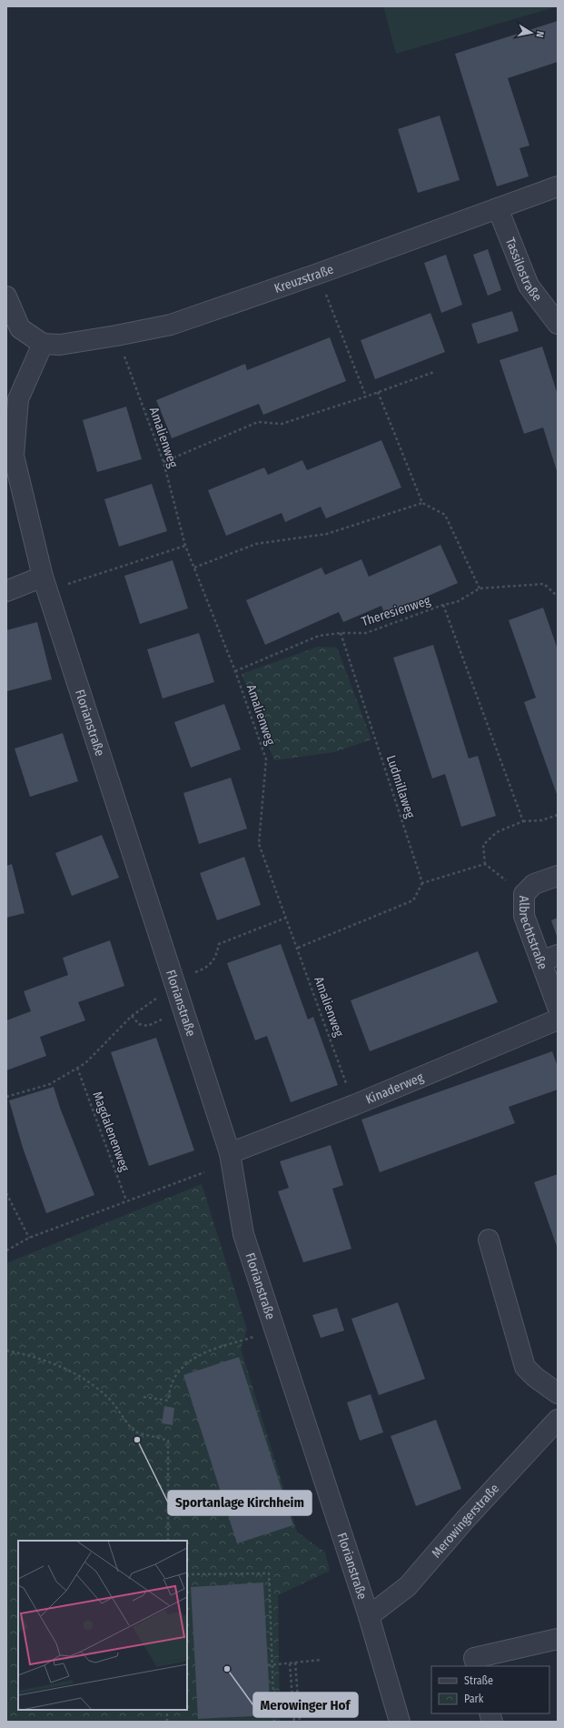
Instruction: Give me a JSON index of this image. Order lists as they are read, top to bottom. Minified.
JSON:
{"streets":{"street":["Tassilostraße","Kreuzstraße","Florianstraße","Albrechtstraße","Kinaderweg","Merowingerstraße"],"path":["Amalienweg","Theresienweg","Ludmillaweg","Magdalenenweg"]},"crossings":[["Tassilostraße","Kreuzstraße"],["Kreuzstraße","Amalienweg"],["Kreuzstraße","Florianstraße"],["Amalienweg","Theresienweg"],["Amalienweg","Kinaderweg"],["Theresienweg","Ludmillaweg"],["Florianstraße","Kinaderweg"],["Florianstraße","Merowingerstraße"]],"places":["Sportanlage Kirchheim","Merowinger Hof"],"legend":["Straße","Park"],"north":"right"}
